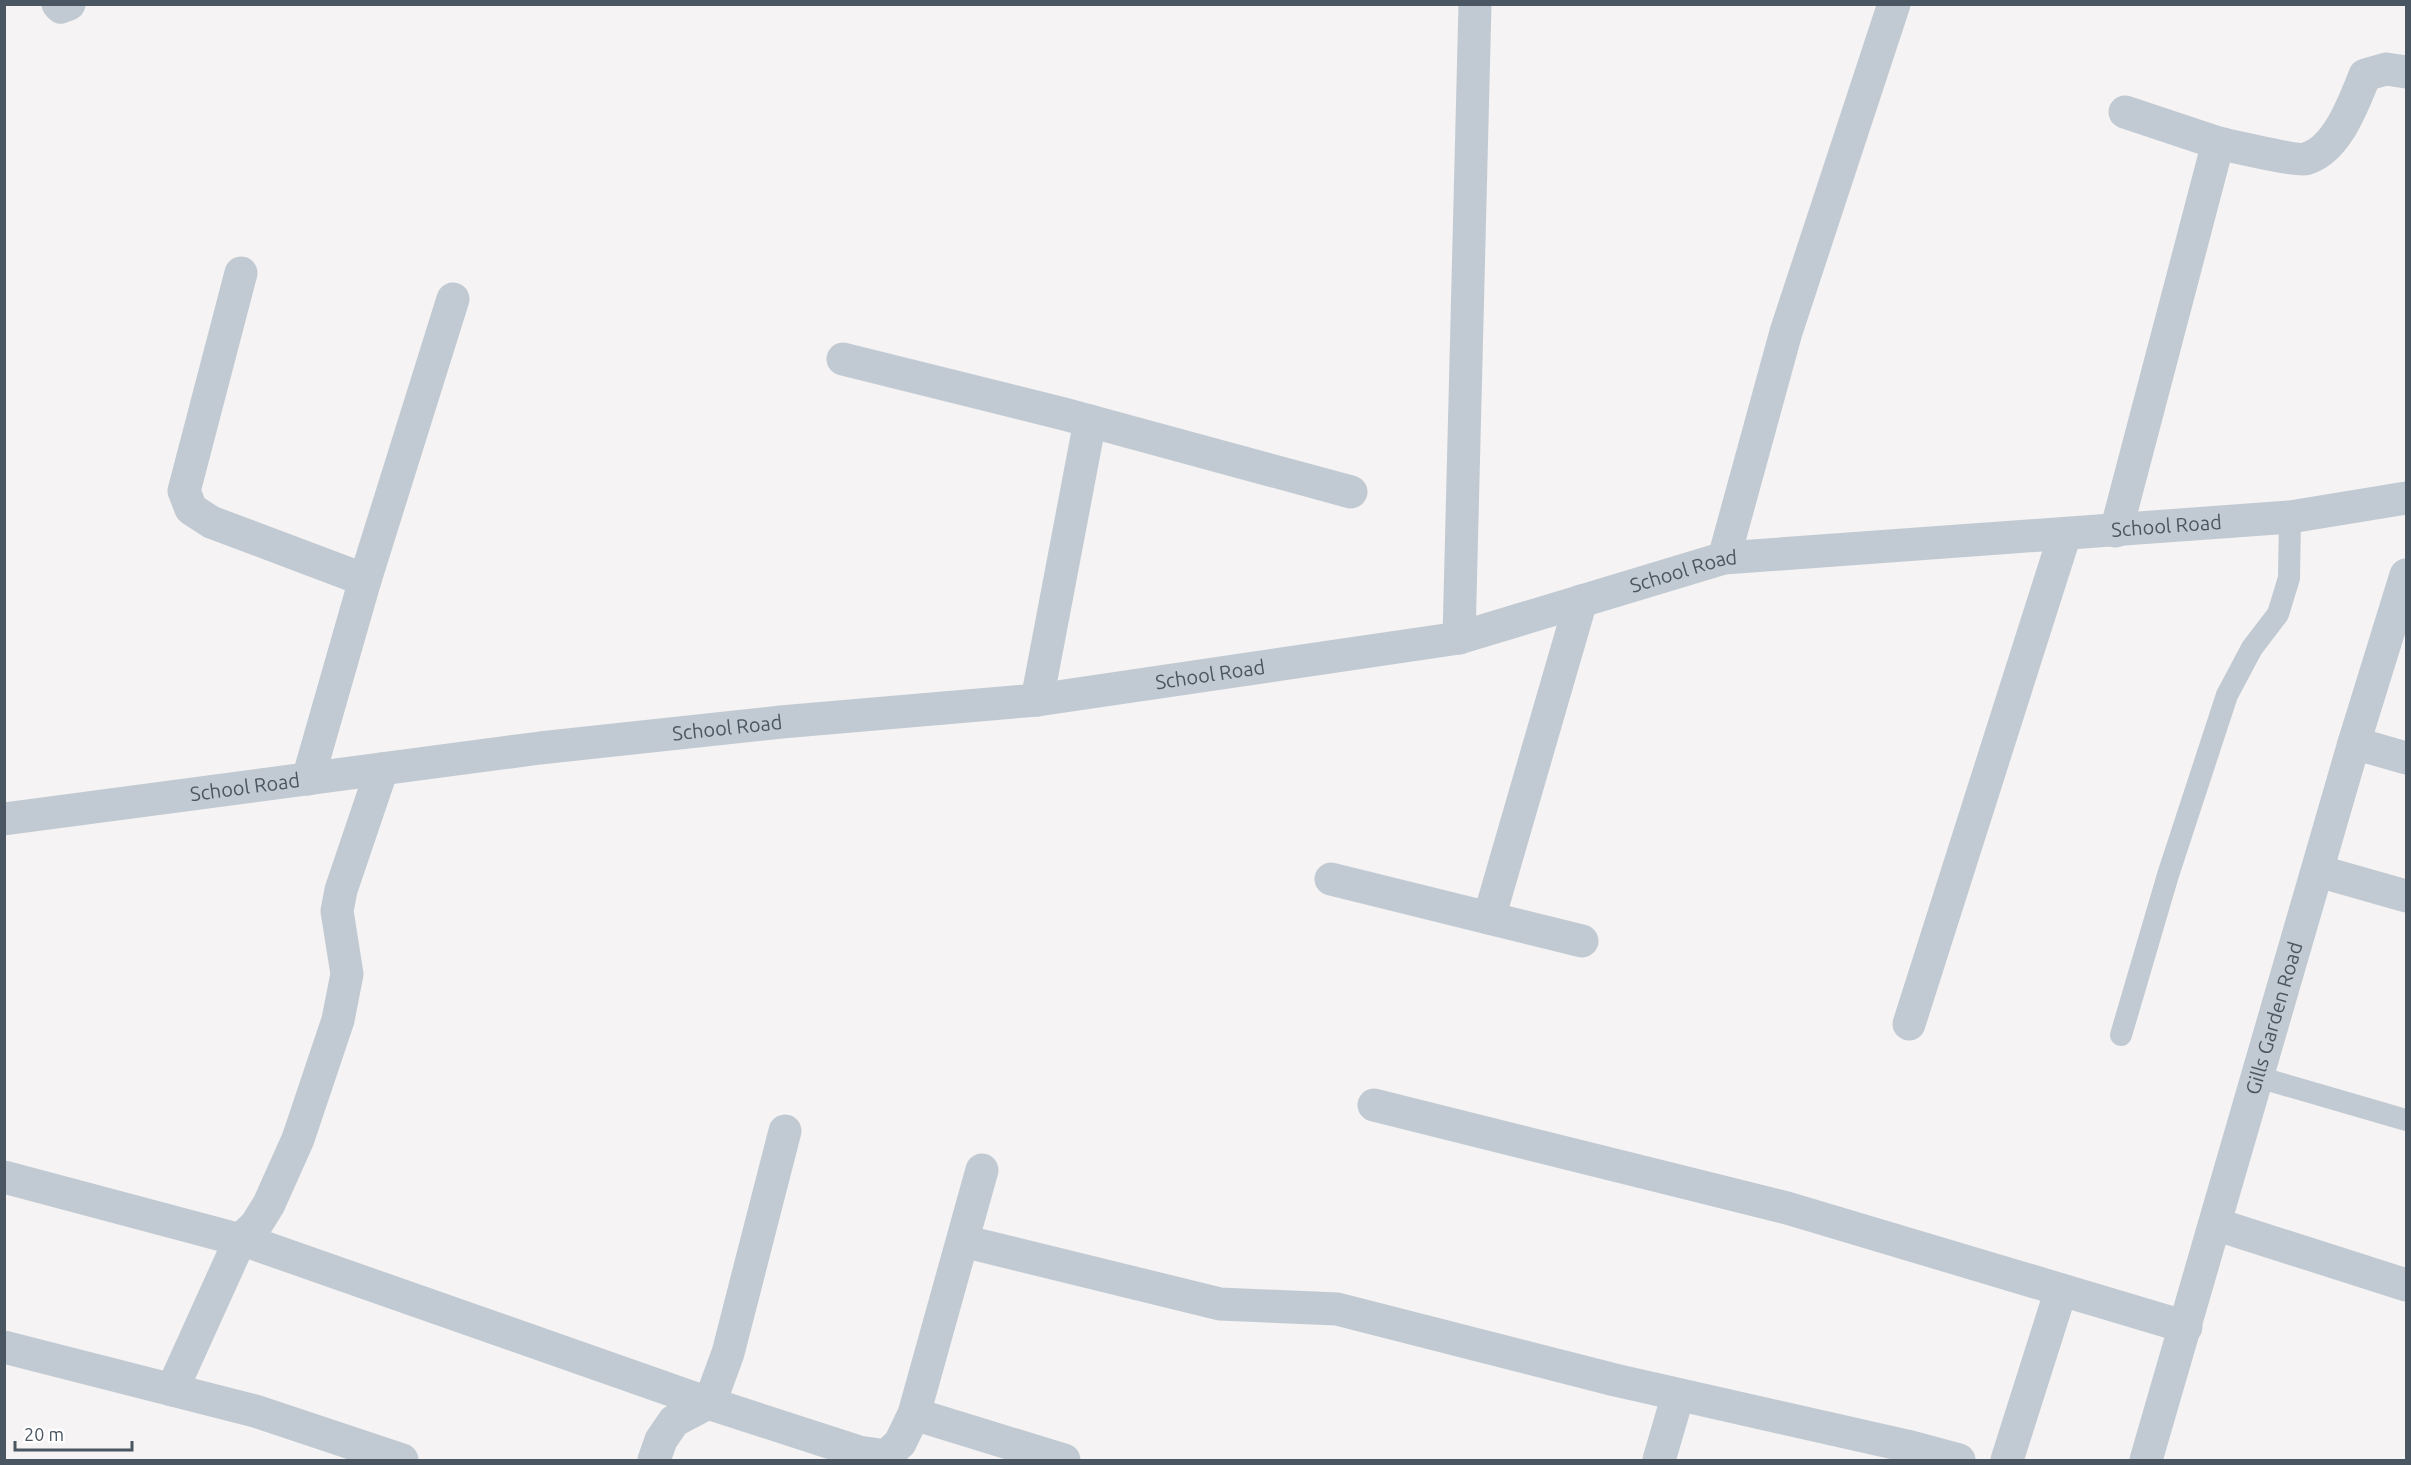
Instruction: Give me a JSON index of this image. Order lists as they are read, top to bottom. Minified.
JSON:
{"streets":{"street":["School Road","Gills Garden Road"]},"scale_bar":"20 m"}
